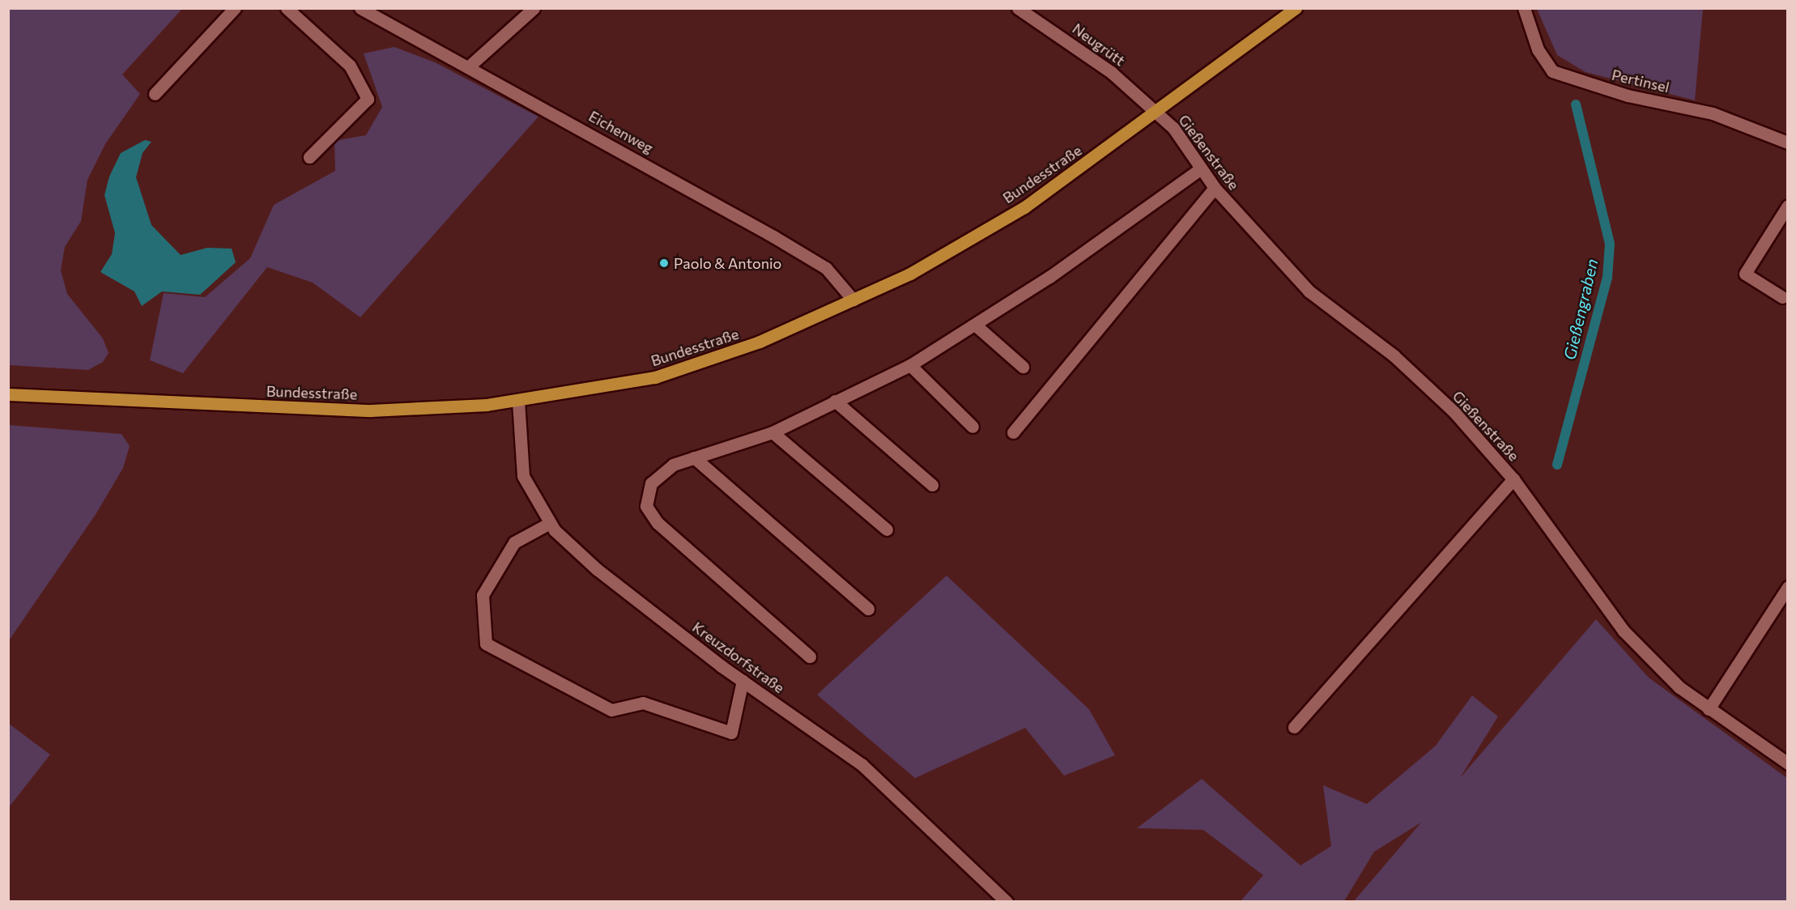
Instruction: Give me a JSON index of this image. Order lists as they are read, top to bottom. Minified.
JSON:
{"streets":{"main road":["Bundesstraße"],"street":["Neugrütt","Pertinsel","Eichenweg","Gießenstraße","Kreuzdorfstraße"]},"crossings":[["Neugrütt","Gießenstraße"],["Neugrütt","Bundesstraße"],["Eichenweg","Bundesstraße"],["Gießenstraße","Bundesstraße"],["Bundesstraße","Kreuzdorfstraße"]],"water":["Gießengraben"],"places":["Paolo & Antonio"]}
